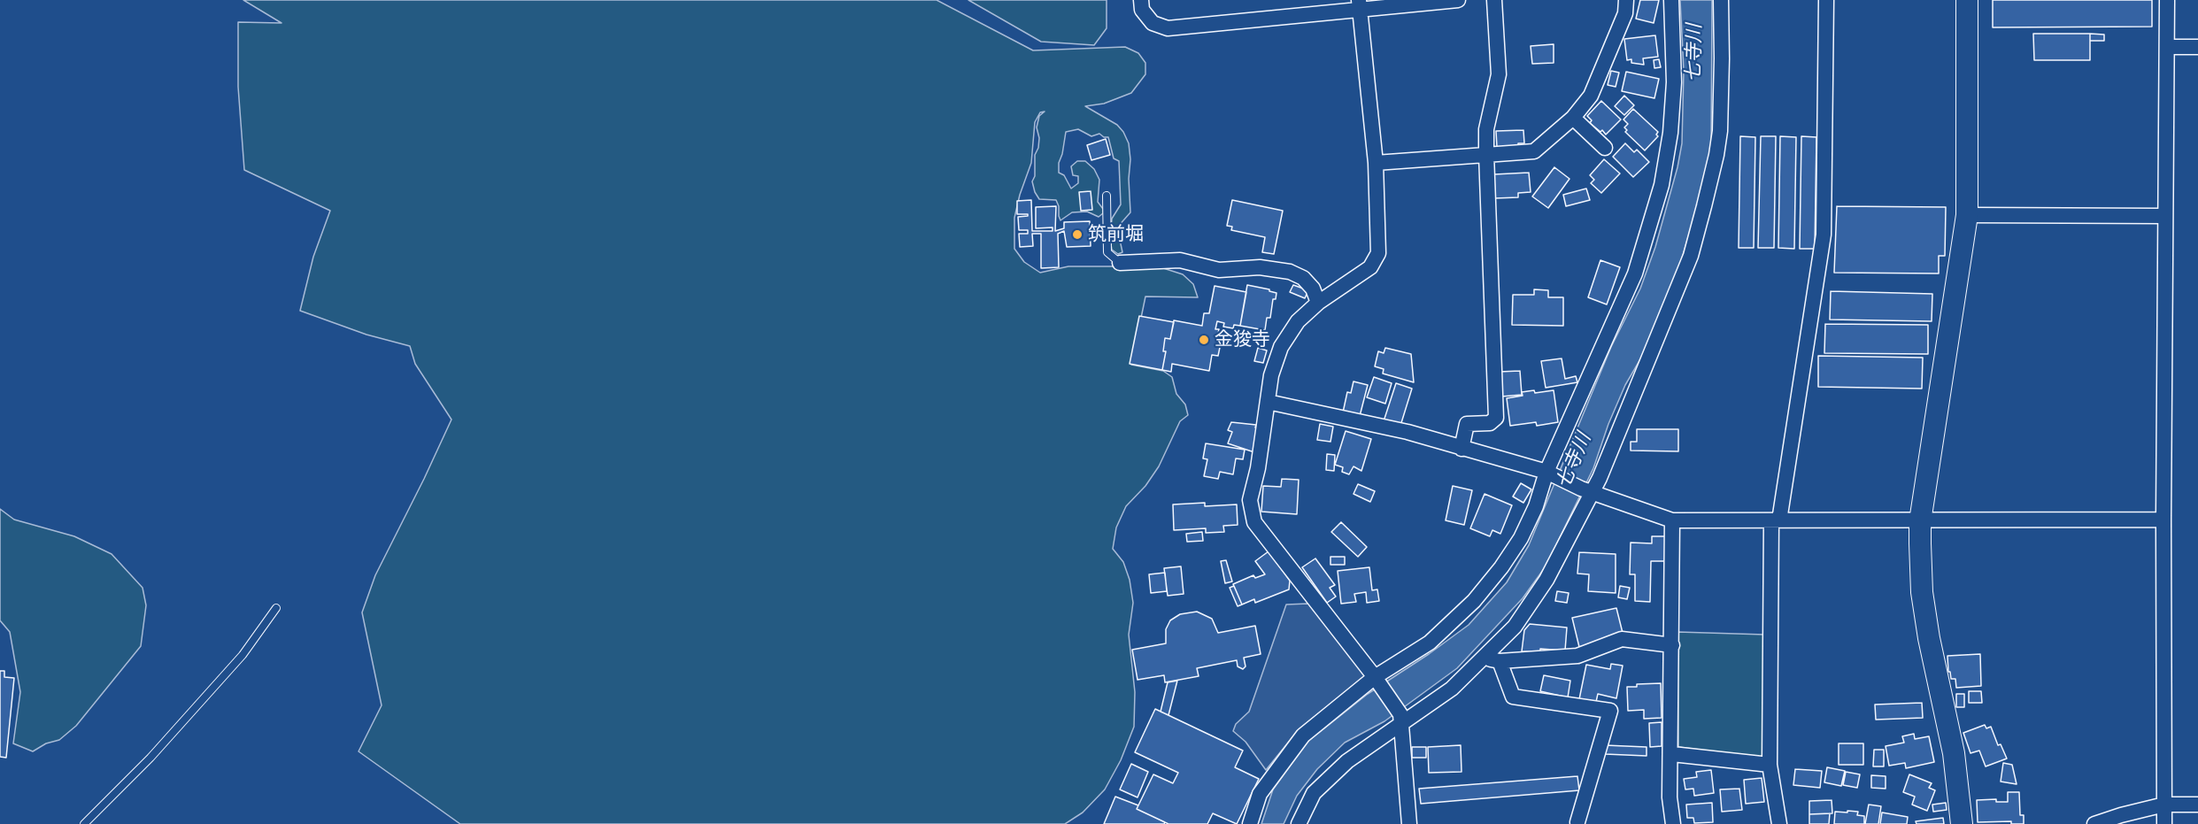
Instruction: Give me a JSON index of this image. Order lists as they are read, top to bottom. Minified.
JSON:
{"water":["七寺川"],"places":["筑前堀","金狻寺"]}
